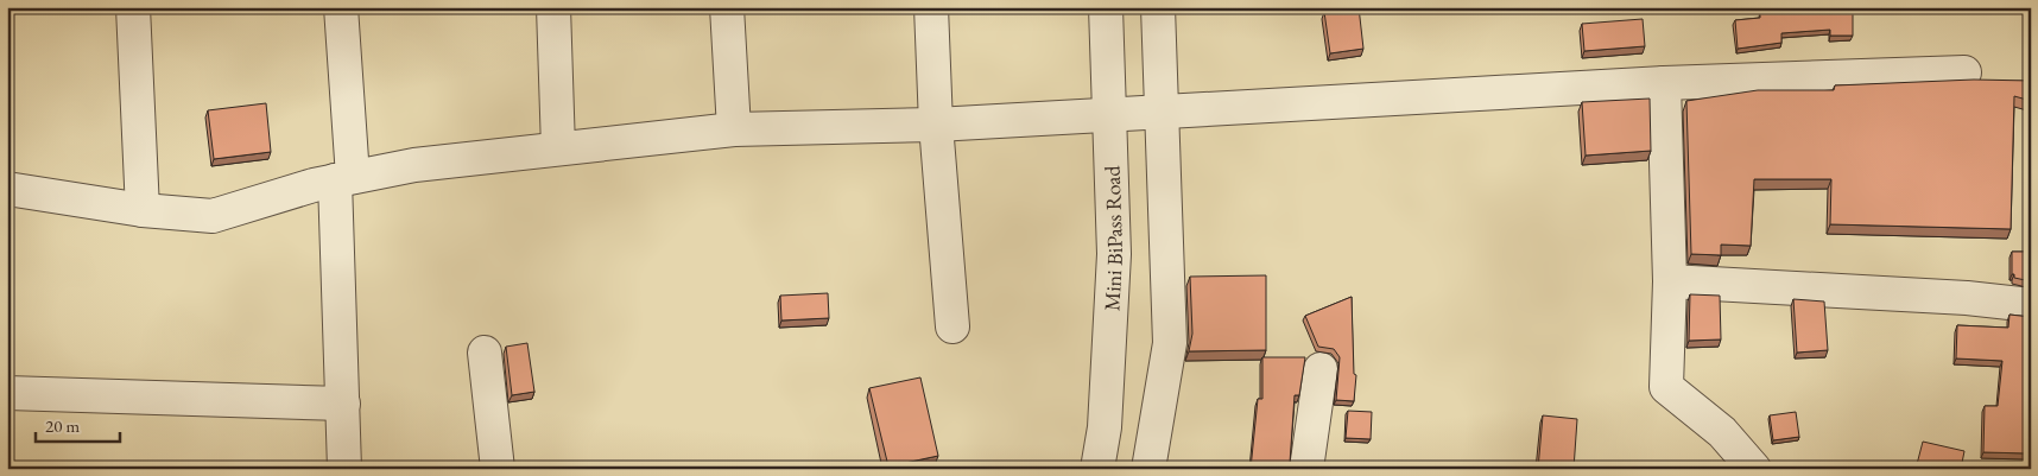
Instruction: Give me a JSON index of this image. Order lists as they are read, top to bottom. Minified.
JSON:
{"streets":{"street":["Mini BiPass Road"]},"scale_bar":"20 m"}
